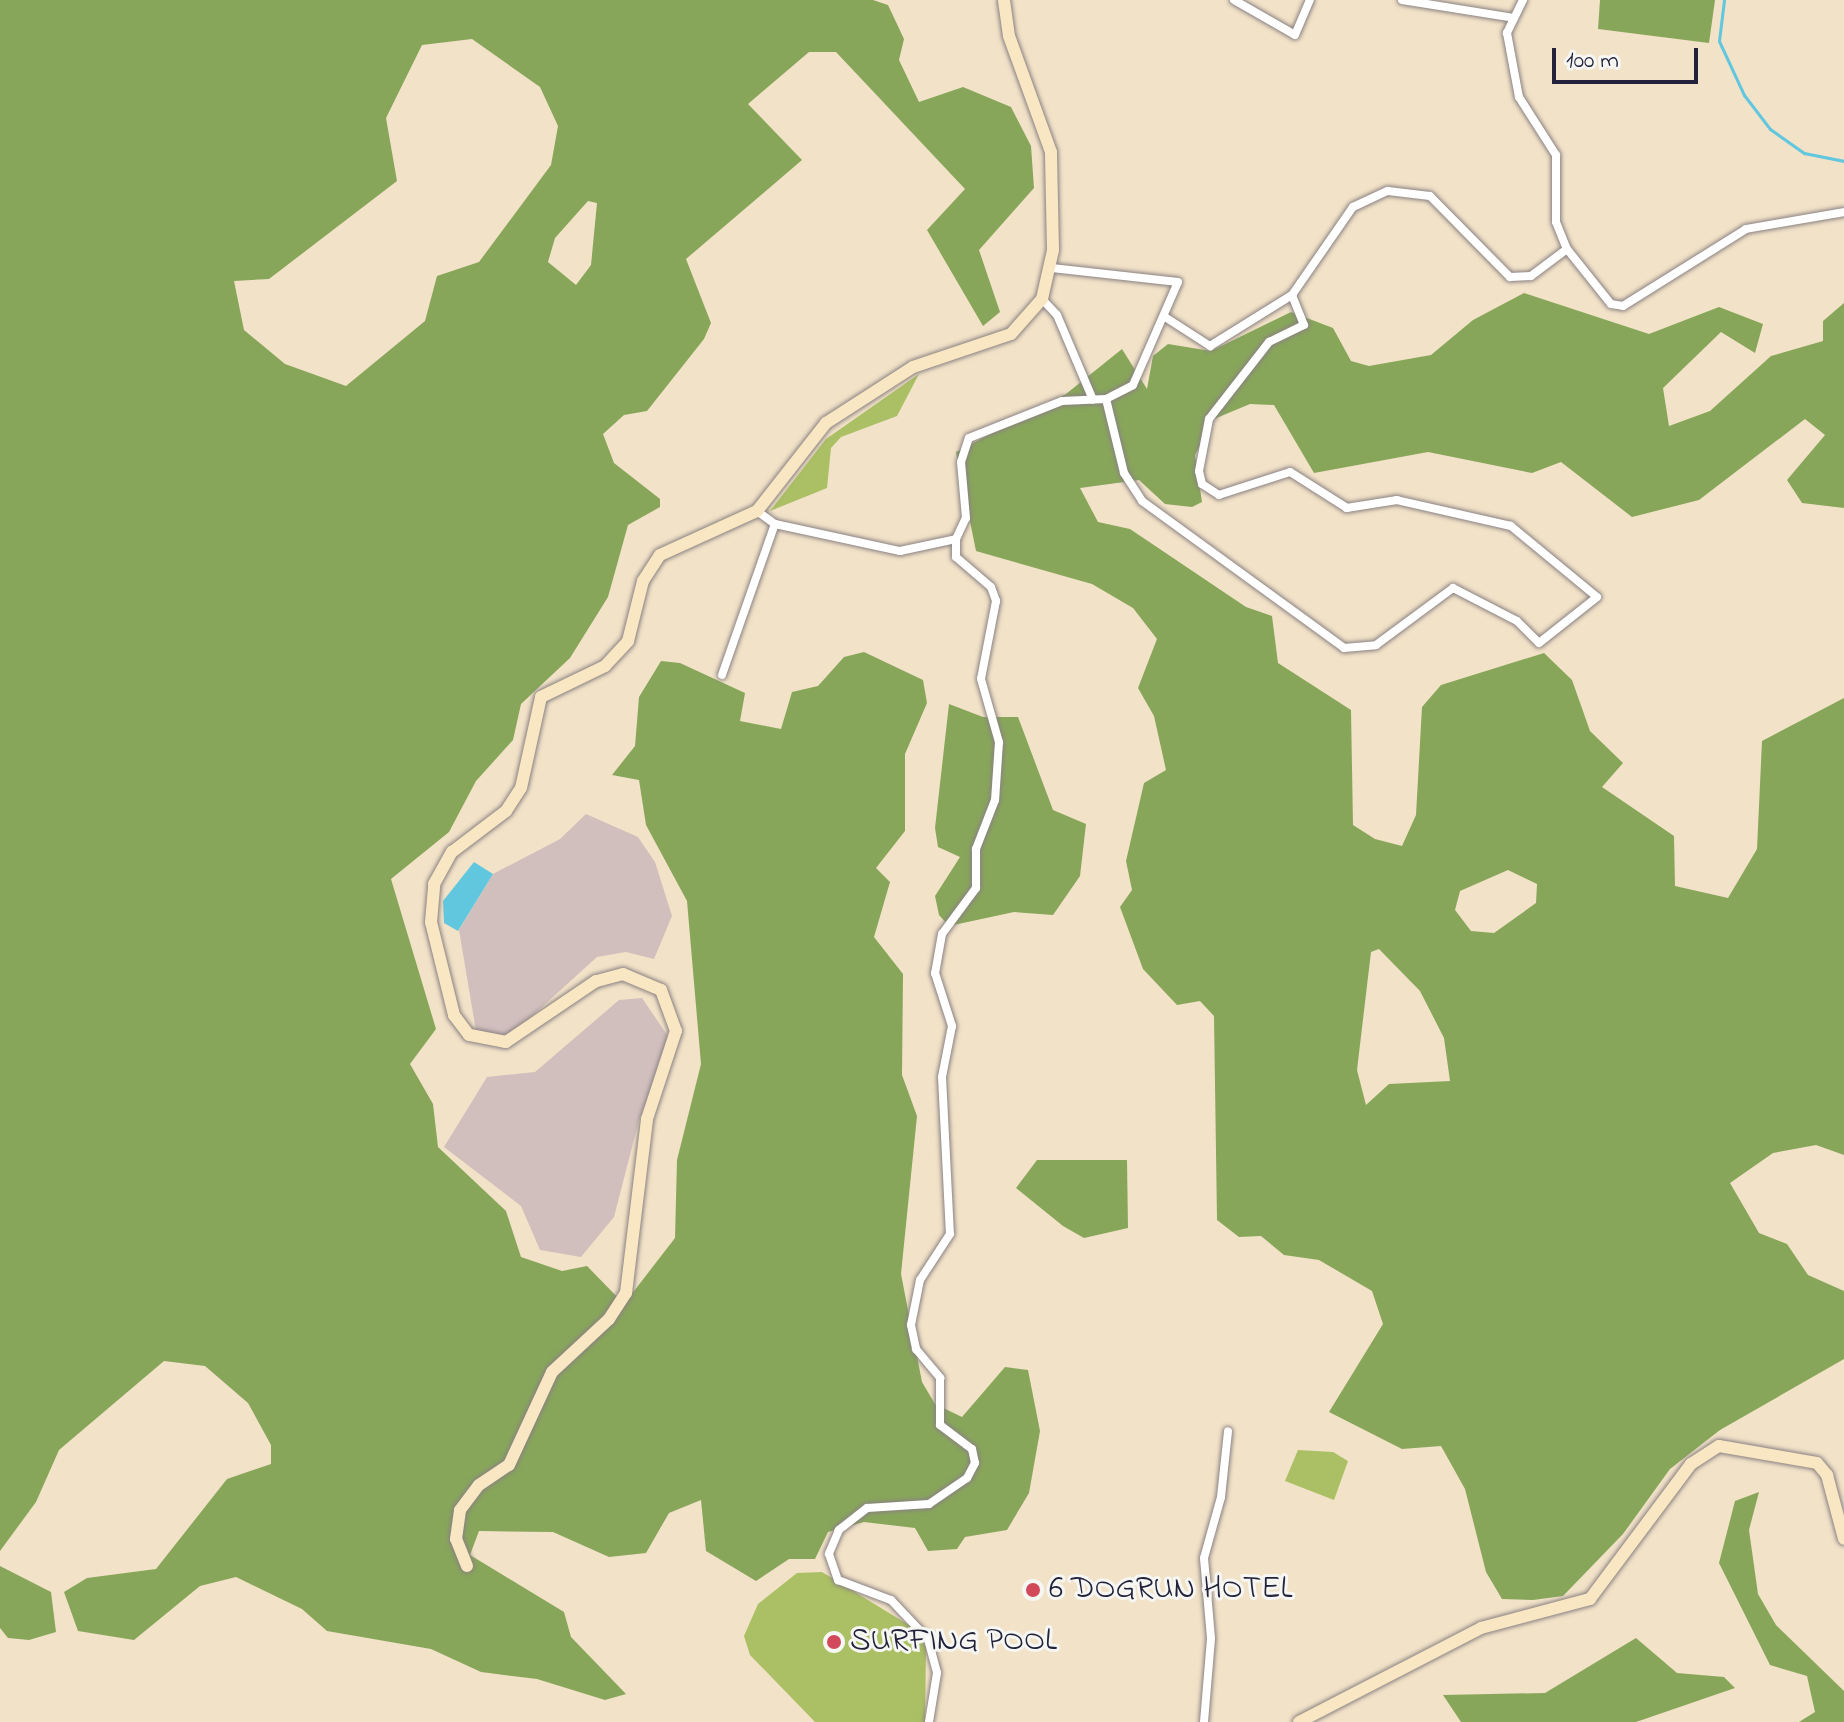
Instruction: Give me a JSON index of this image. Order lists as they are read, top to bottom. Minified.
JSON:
{"places":["6 DOGRUN HOTEL","SURFING POOL"],"scale_bar":"100 m"}
